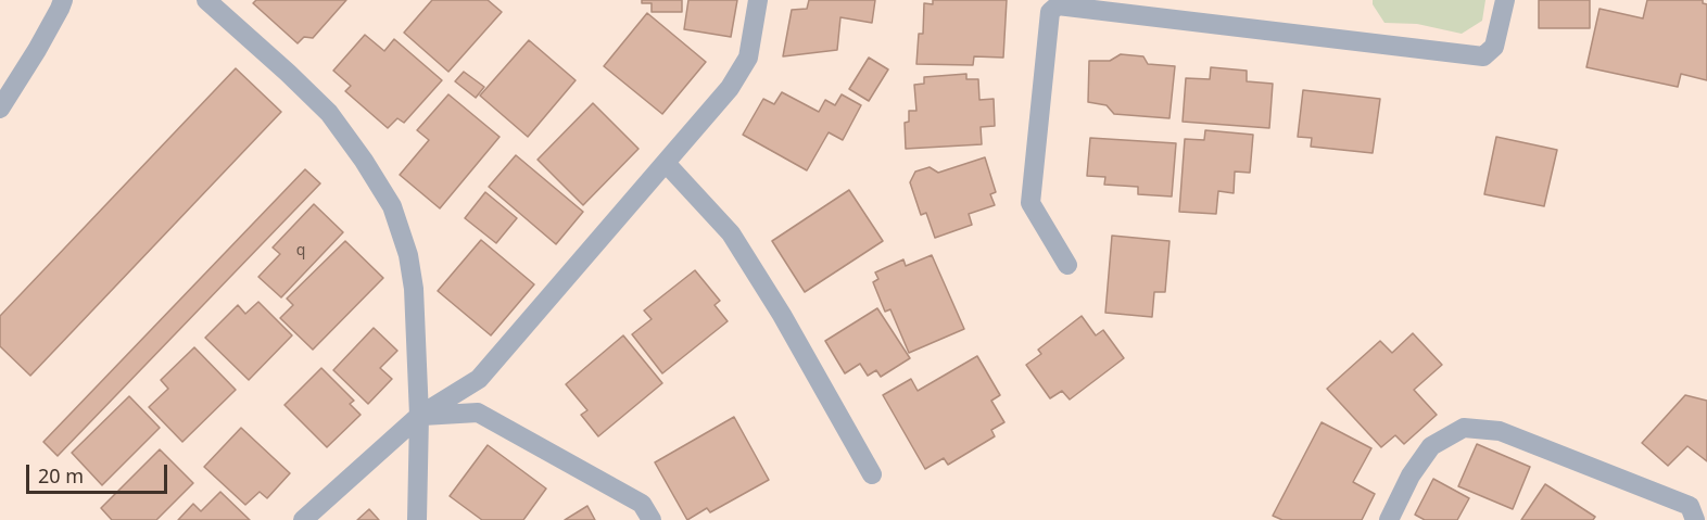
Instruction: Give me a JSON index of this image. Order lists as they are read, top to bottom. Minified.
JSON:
{"house_numbers":["q"],"scale_bar":"20 m"}
